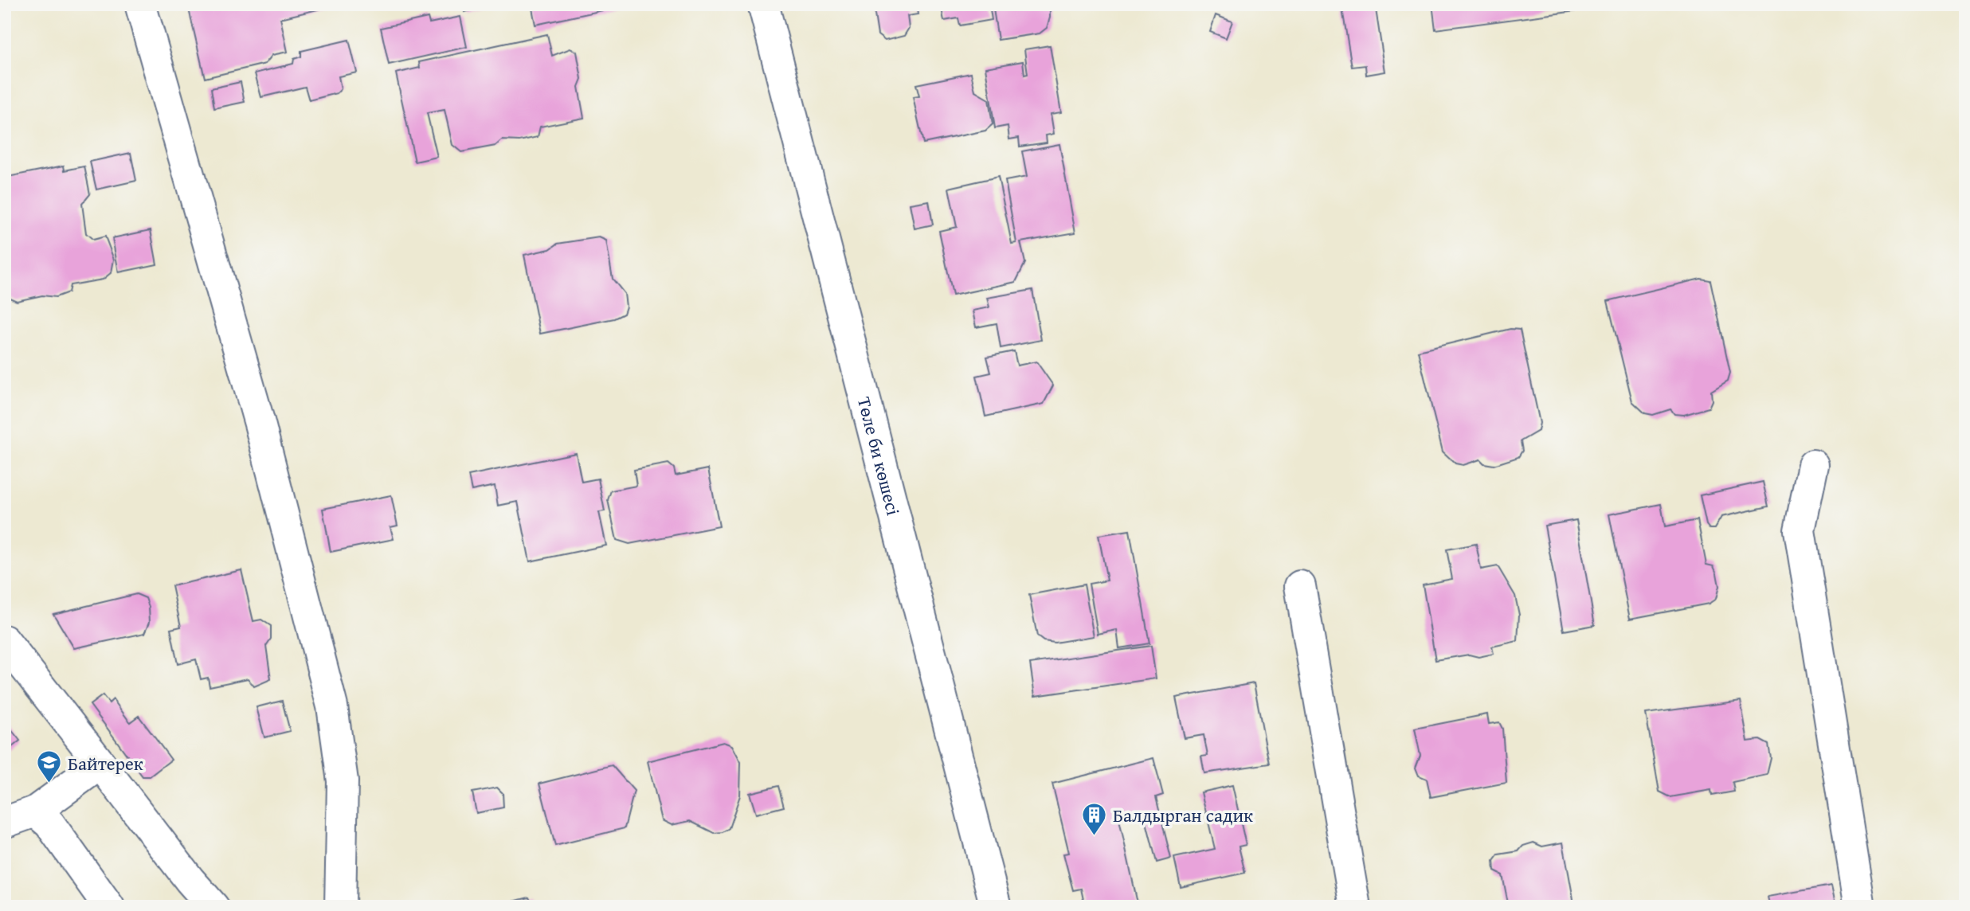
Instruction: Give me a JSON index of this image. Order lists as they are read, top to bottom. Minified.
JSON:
{"streets":{"street":["Төле би көшесі"]},"places":{"school or university":["Байтерек"],"building":["Балдырган садик"]}}
